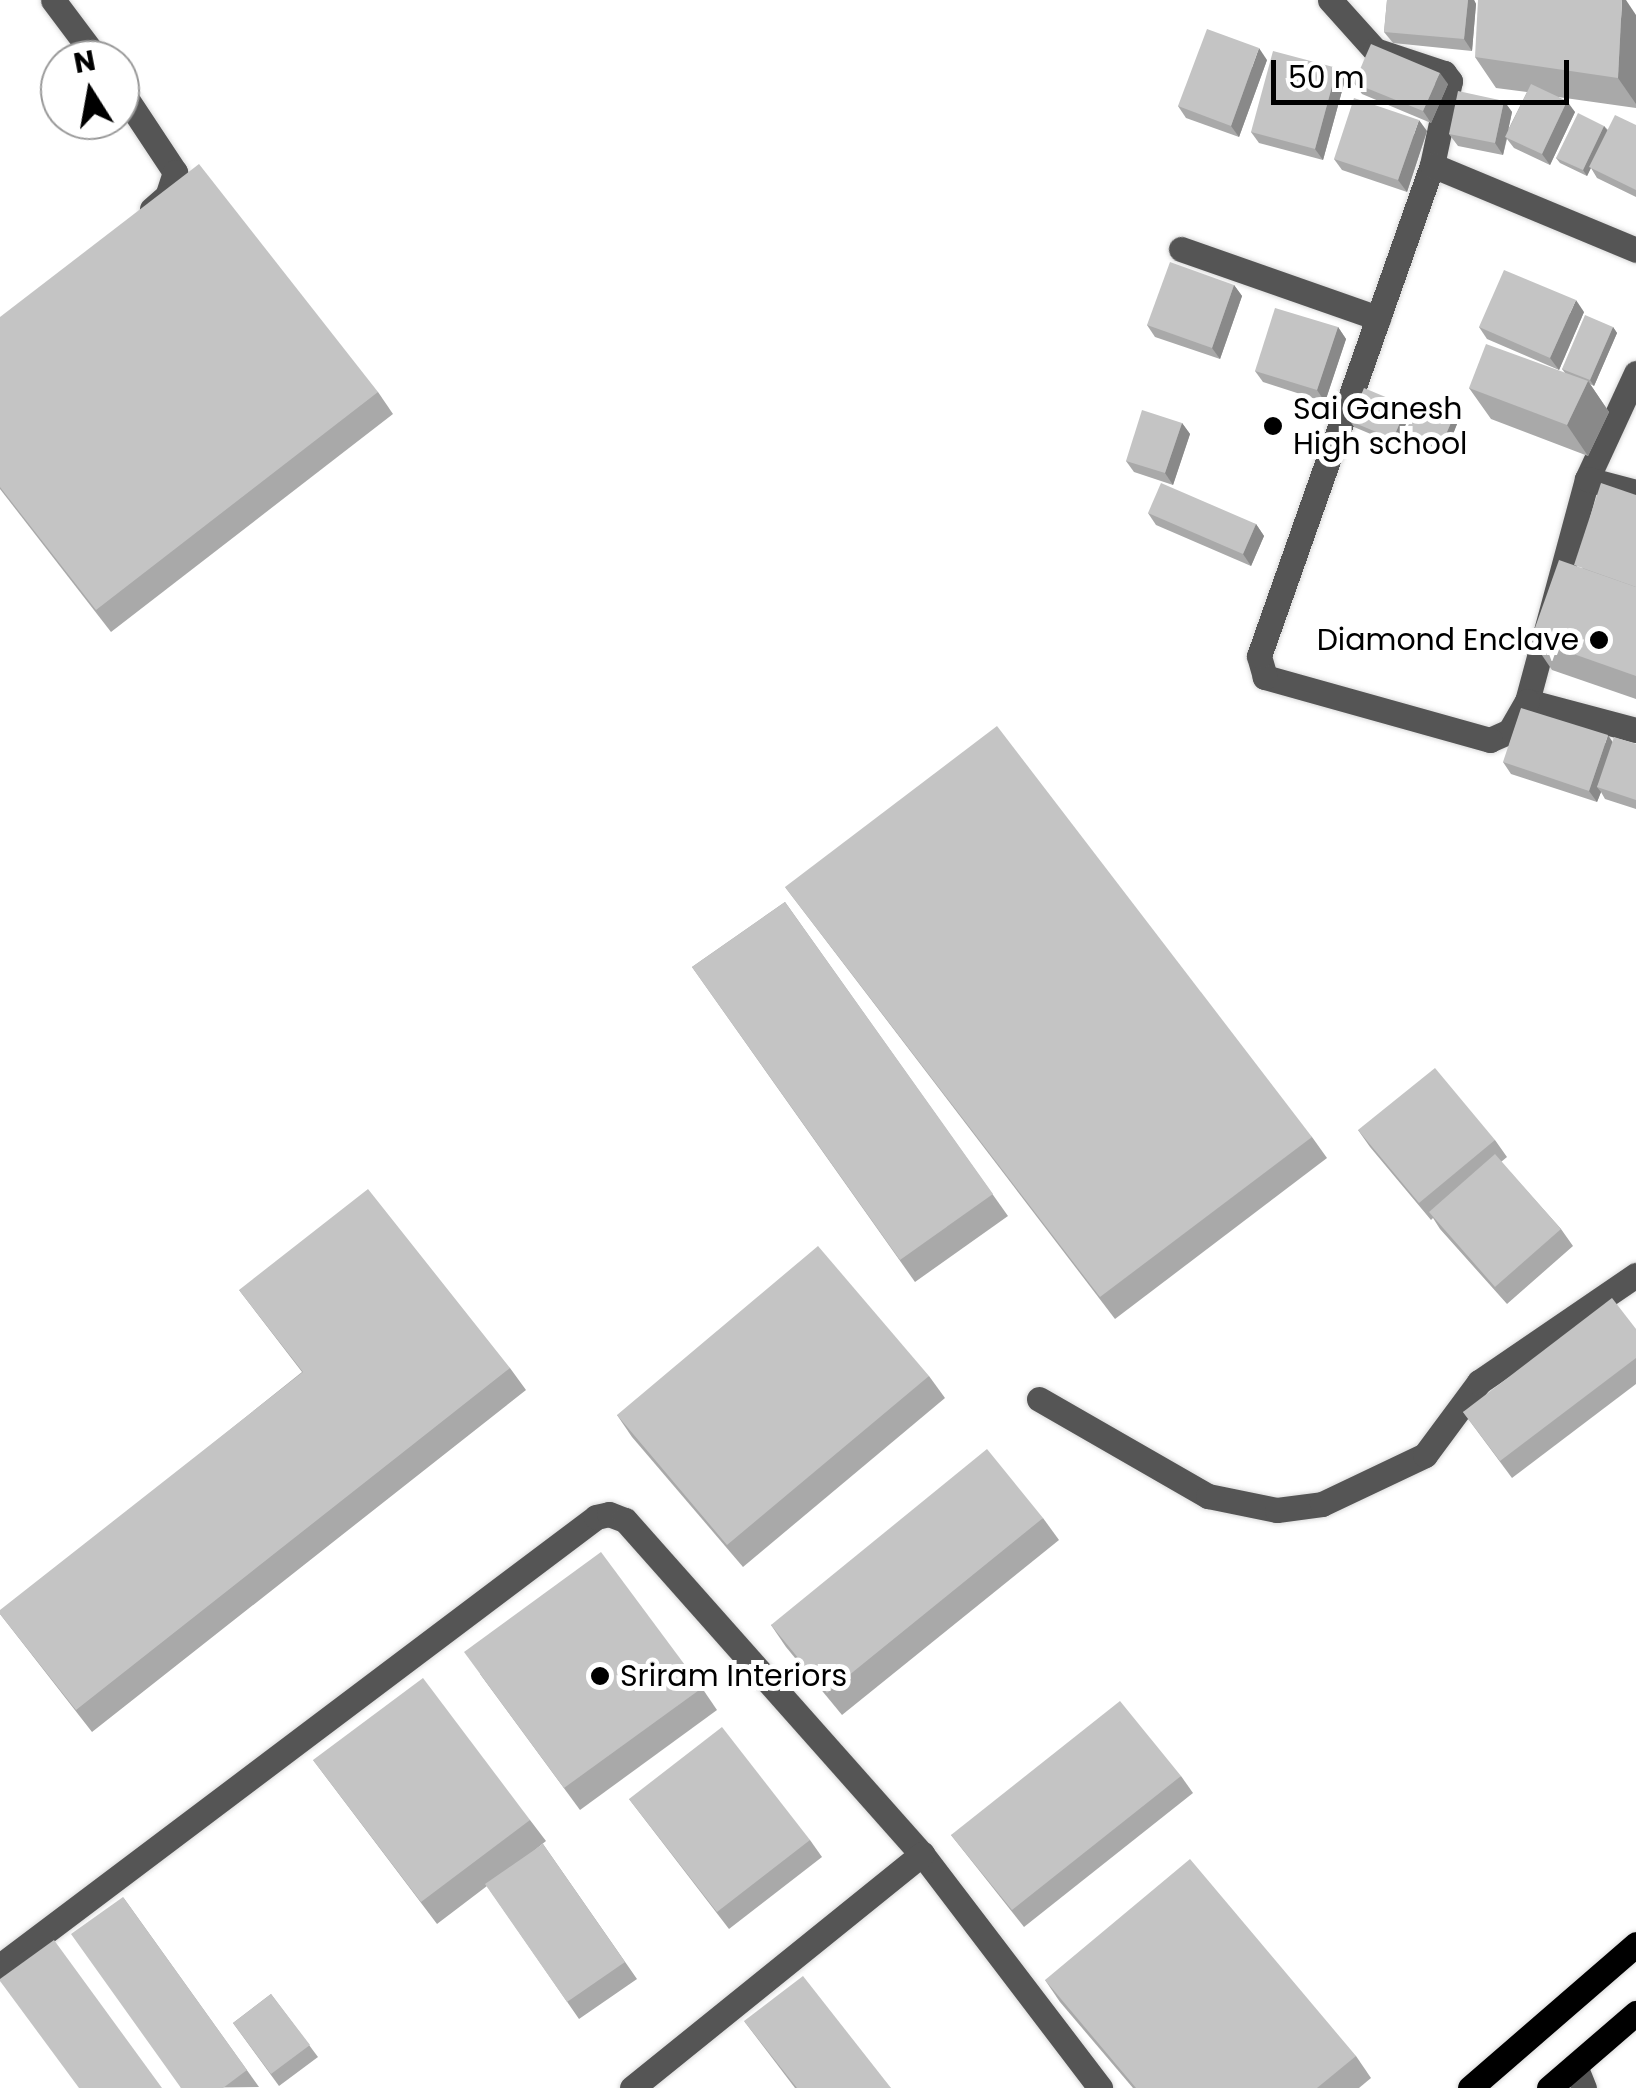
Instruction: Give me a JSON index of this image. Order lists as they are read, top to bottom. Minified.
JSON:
{"places":["Sai Ganesh High school","Diamond Enclave","Sriram Interiors"],"scale_bar":"50 m","north":"top"}
